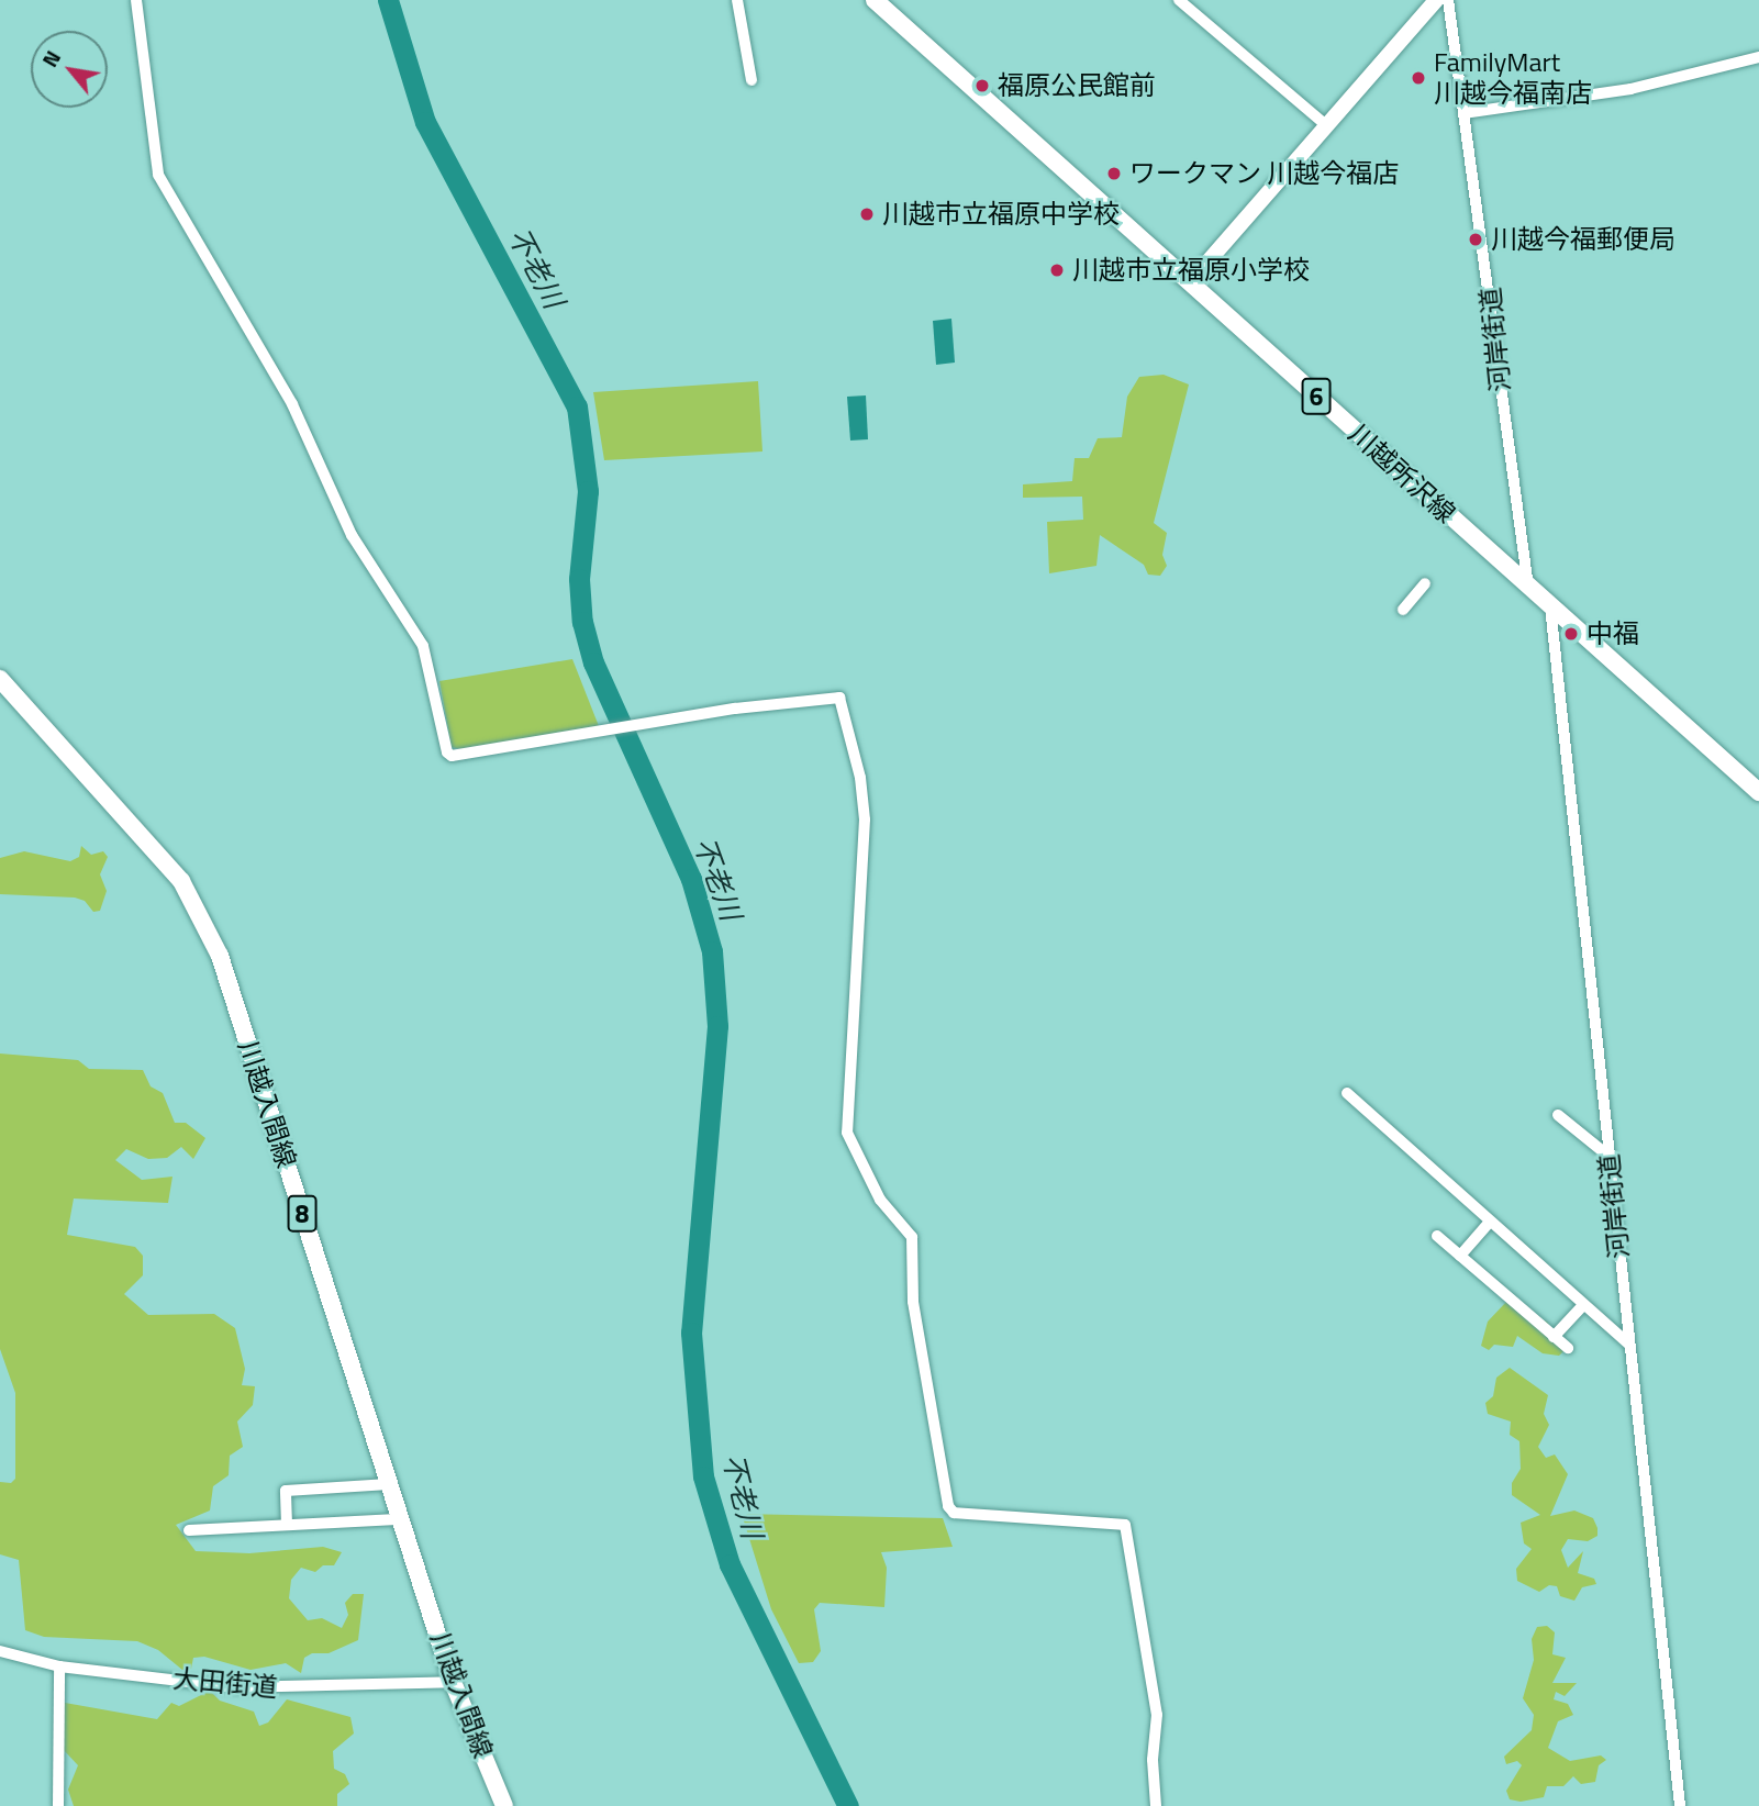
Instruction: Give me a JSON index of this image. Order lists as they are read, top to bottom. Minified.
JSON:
{"streets":{"main road":["6","川越所沢線","川越入間線","8"],"street":["河岸街道","大田街道"]},"crossings":[["河岸街道","川越所沢線"],["川越入間線","大田街道"]],"water":["不老川"],"places":["FamilyMart 川越今福南店","福原公民館前","ワークマン 川越今福店","川越市立福原中学校","川越今福郵便局","川越市立福原小学校","中福"],"north":"top left"}
